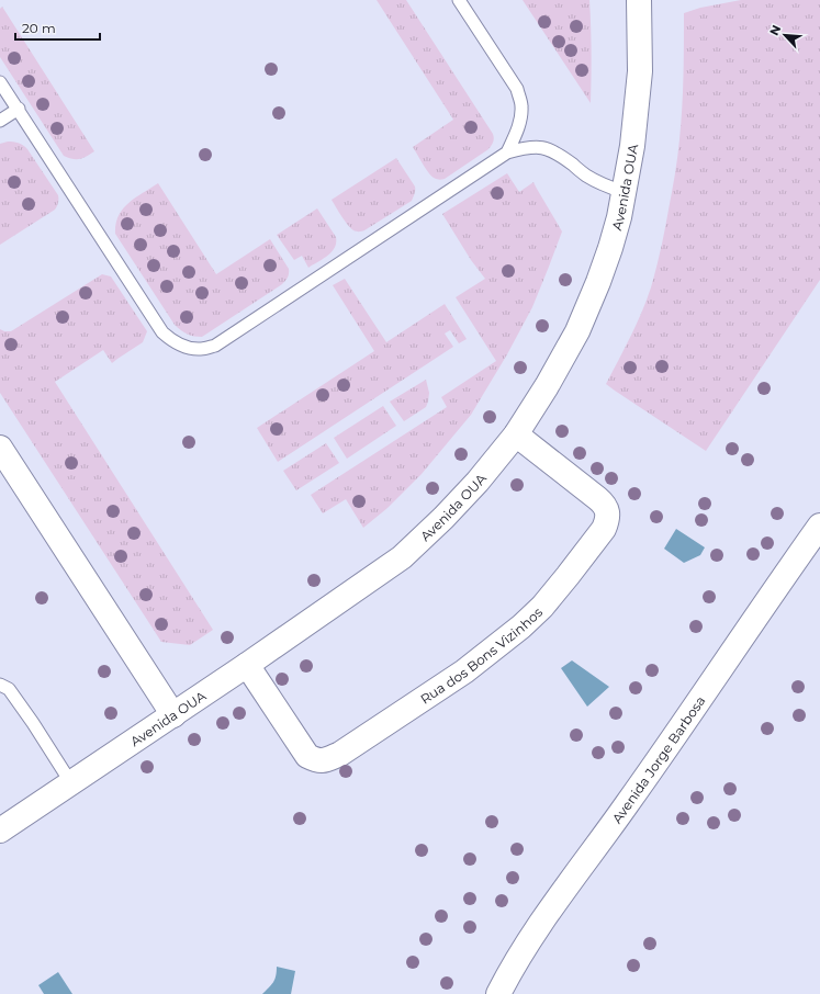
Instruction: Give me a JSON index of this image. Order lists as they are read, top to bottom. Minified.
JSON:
{"streets":{"street":["Avenida OUA","Rua dos Bons Vizinhos","Avenida Jorge Barbosa"]},"crossings":[["Avenida OUA","Rua dos Bons Vizinhos"]],"scale_bar":"20 m","north":"top left"}
